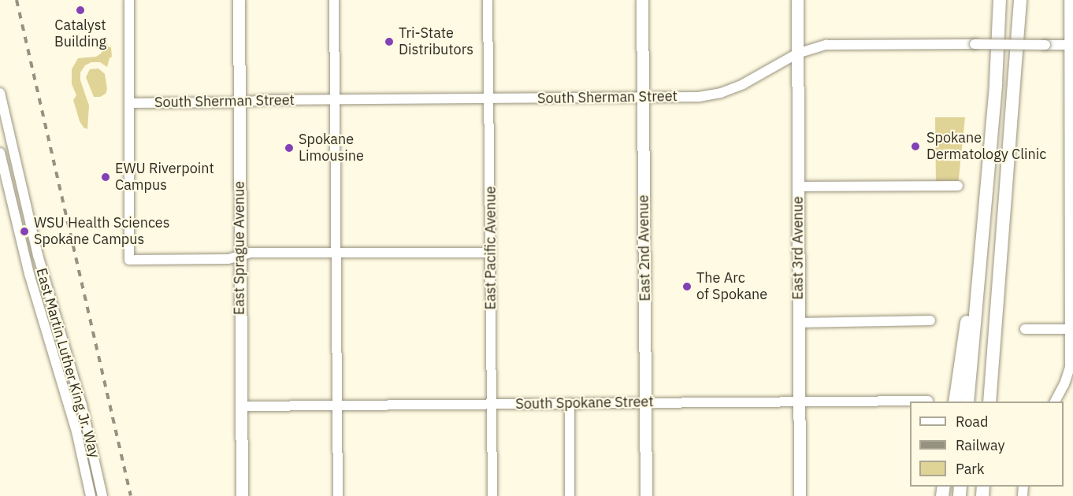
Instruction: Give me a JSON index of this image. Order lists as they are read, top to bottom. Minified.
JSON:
{"streets":{"main road":["East Sprague Avenue","East 2nd Avenue","East 3rd Avenue"],"street":["South Sherman Street","East Pacific Avenue","East Martin Luther King Jr. Way","South Spokane Street"]},"crossings":[["South Sherman Street","East Sprague Avenue"],["South Sherman Street","East Pacific Avenue"],["South Sherman Street","East 2nd Avenue"],["South Sherman Street","East 3rd Avenue"],["East Sprague Avenue","South Spokane Street"],["East Pacific Avenue","South Spokane Street"],["East 2nd Avenue","South Spokane Street"],["East 3rd Avenue","South Spokane Street"]],"places":["Catalyst Building","Tri-State Distributors","Spokane Dermatology Clinic","Spokane Limousine","EWU Riverpoint Campus","WSU Health Sciences Spokane Campus","The Arc of Spokane"],"legend":["Road","Railway","Park"]}
